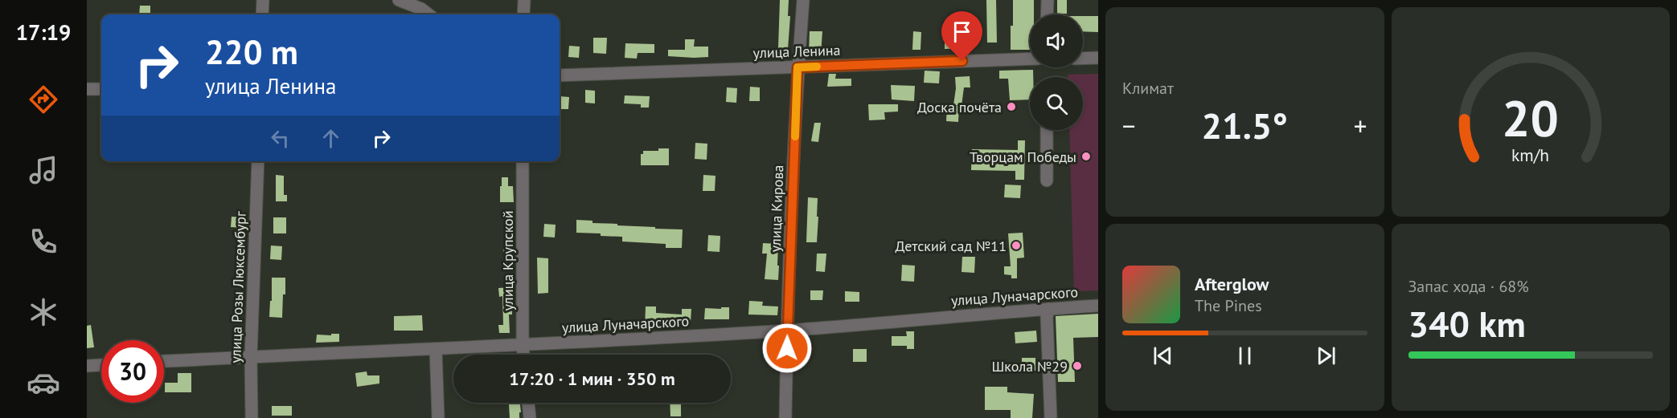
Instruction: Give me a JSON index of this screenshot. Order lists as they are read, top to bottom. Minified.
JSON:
{"streets":{"street":["улица Ленина","улица Кирова","улица Крупской","улица Розы Люксембург","улица Луначарского"]},"crossings":[["улица Ленина","улица Кирова"],["улица Кирова","улица Луначарского"],["улица Крупской","улица Луначарского"],["улица Розы Люксембург","улица Луначарского"]],"places":["Доска почёта","Творцам Победы","Детский сад №11","Школа №29"],"page":{"tabs":"17:19","tile":["Климат",["Запас хода · 68%","340 km"]],"turn":["220 m","улица Ленина"],"heat":["−","21.5°","+"],"song":["Afterglow","The Pines"],"limit":"30","trip":"17:20 · 1 мин · 350 m","gauge":["20","km/h"]}}
